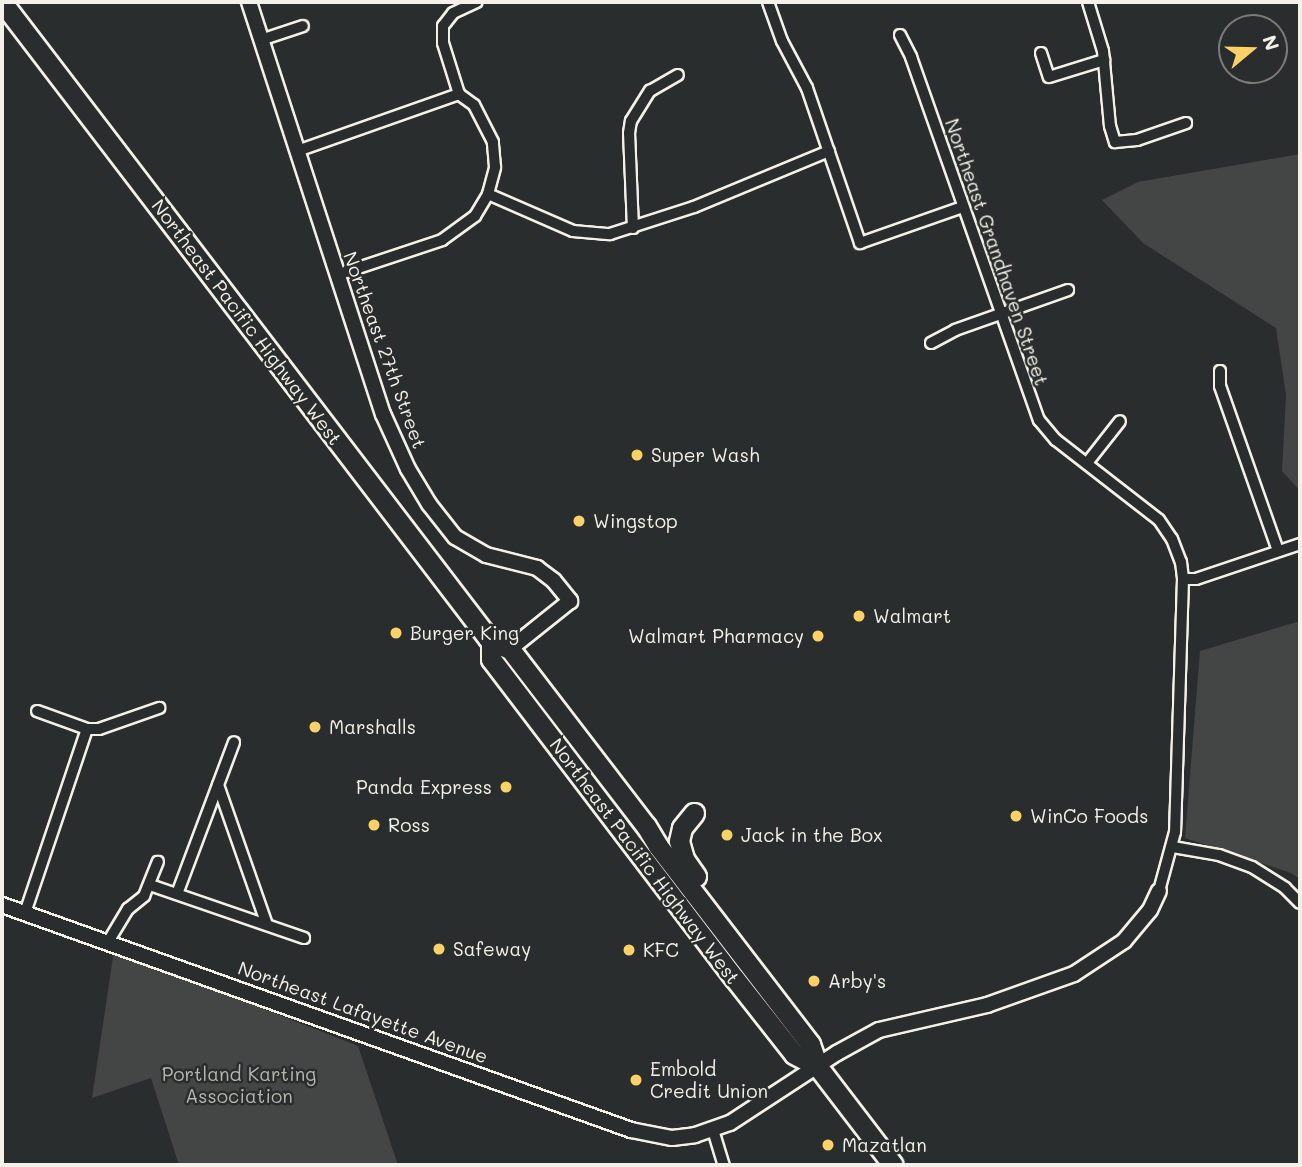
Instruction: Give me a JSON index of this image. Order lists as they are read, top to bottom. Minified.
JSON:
{"streets":{"highway":["Northeast Pacific Highway West"],"street":["Northeast Grandhaven Street","Northeast 27th Street","Northeast Lafayette Avenue"]},"crossings":[["Northeast Grandhaven Street","Northeast Lafayette Avenue"],["Northeast Pacific Highway West","Northeast 27th Street"],["Northeast Pacific Highway West","Northeast Lafayette Avenue"]],"parks":["Portland Karting Association"],"places":["Super Wash","Wingstop","Walmart","Burger King","Walmart Pharmacy","Marshalls","Panda Express","WinCo Foods","Ross","Jack in the Box","Safeway","KFC","Arby's","Embold Credit Union","Mazatlan"],"north":"right"}
